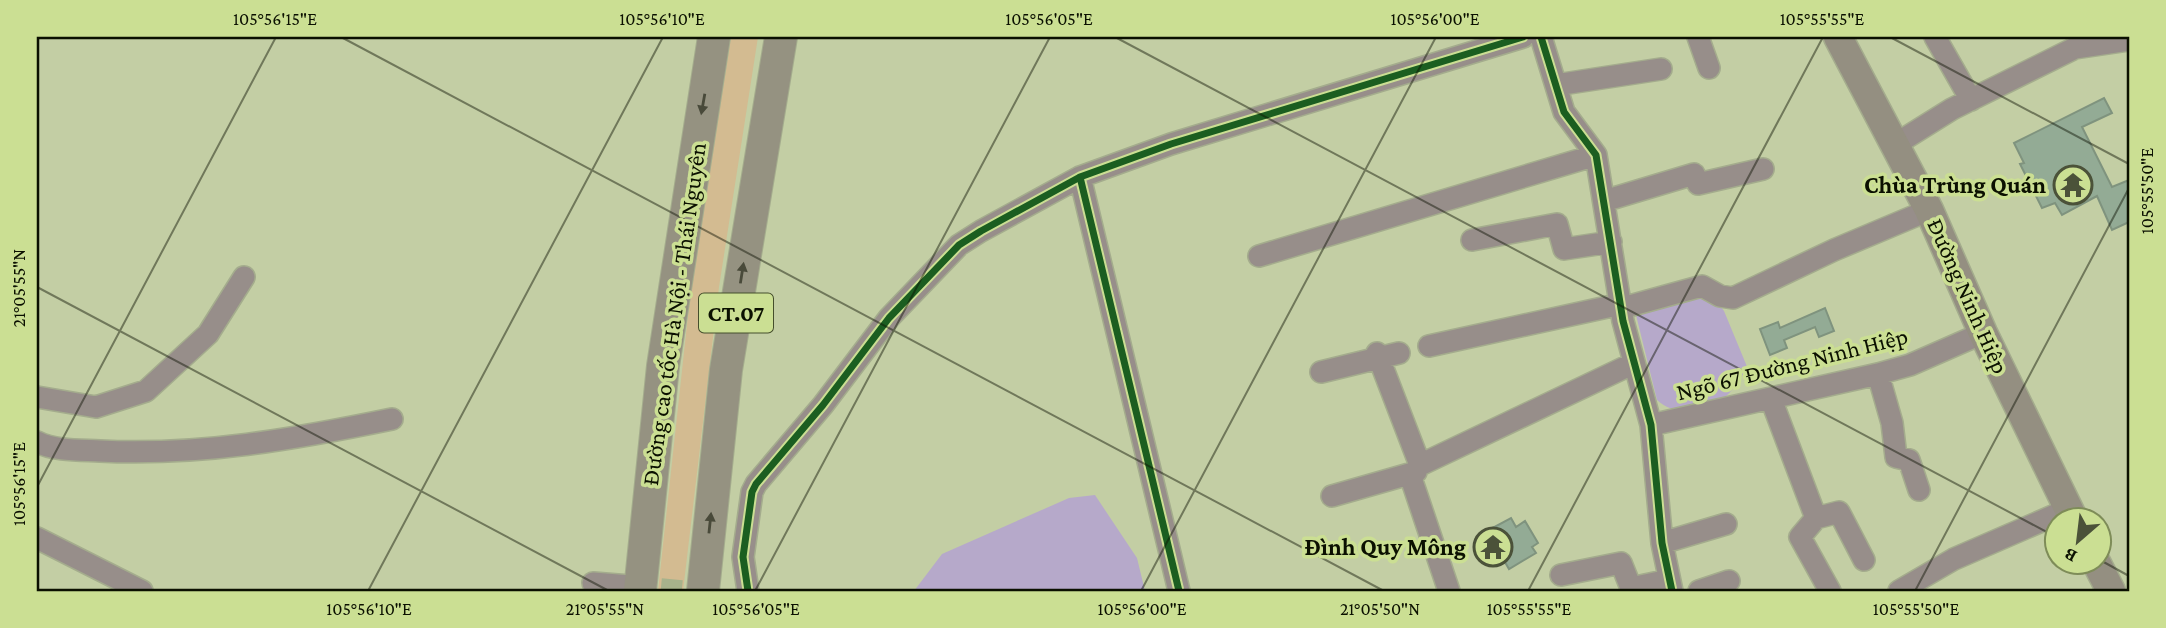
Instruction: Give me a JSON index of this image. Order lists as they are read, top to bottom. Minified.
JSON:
{"streets":{"highway":["CT.07","Đường cao tốc Hà Nội - Thái Nguyên"],"main road":["Đường Ninh Hiệp"],"street":["Ngõ 67 Đường Ninh Hiệp"]},"crossings":[["Đường Ninh Hiệp","Ngõ 67 Đường Ninh Hiệp"]],"places":{"temple":["Chùa Trùng Quán","Đình Quy Mông"]},"north":"bottom left","coordinates":["105°56'15\"E","105°56'10\"E","105°56'05\"E","105°56'00\"E","105°55'55\"E","105°55'50\"E","21°05'55\"N","21°05'50\"N"]}
